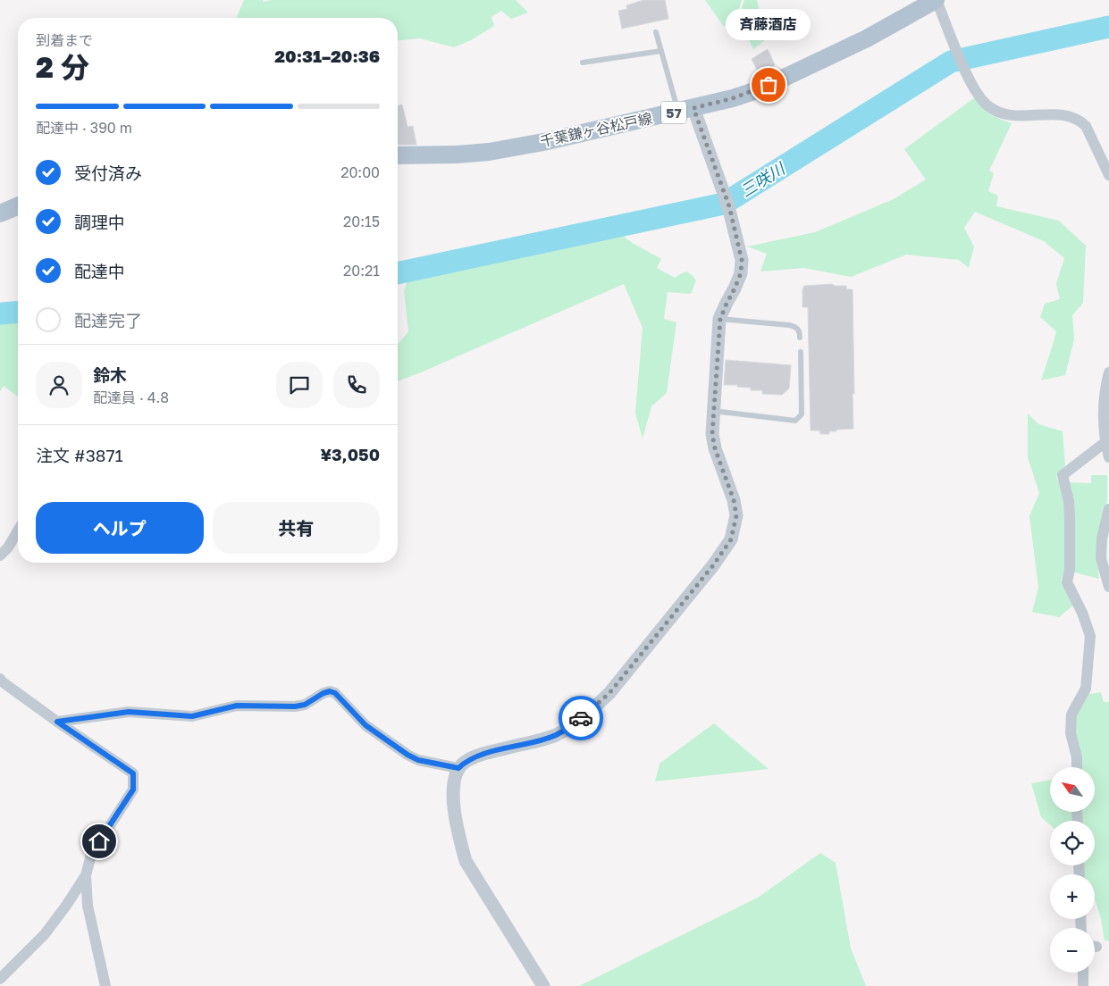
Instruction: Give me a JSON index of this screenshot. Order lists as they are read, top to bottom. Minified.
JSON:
{"streets":{"main road":["57","千葉鎌ヶ谷松戸線"]},"water":["三咲川"],"places":["斉藤酒店"],"north":"top left","page":{"bubble":"斉藤酒店","heading":["2 分","到着まで","20:31–20:36"],"panel":["鈴木","配達員 · 4.8","注文 #3871","¥3,050"],"bar":"配達中 · 390 m","list":[["受付済み","20:00"],["調理中","20:15"],["配達中","20:21"],"配達完了"],"buttons":["ヘルプ","共有"],"map_buttons":["+","−"]}}
